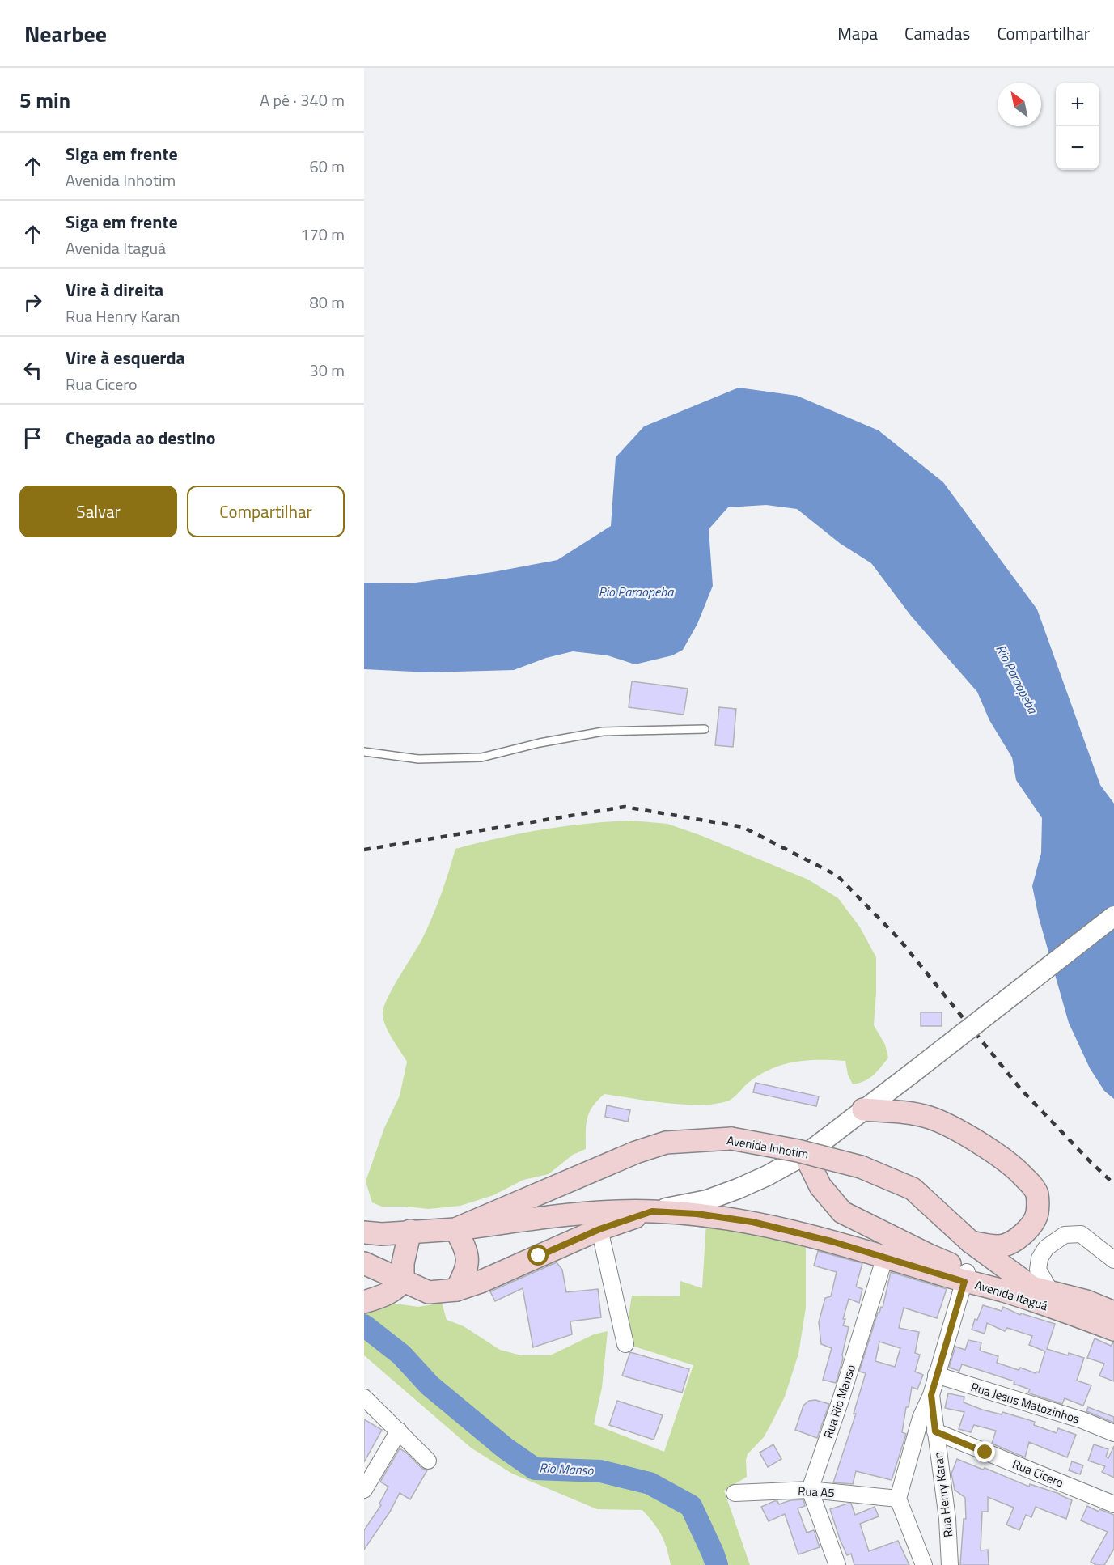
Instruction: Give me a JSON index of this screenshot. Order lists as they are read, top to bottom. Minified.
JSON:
{"streets":{"main road":["Avenida Inhotim","Avenida Itaguá"],"street":["Rua Rio Manso","Rua Jesus Matozinhos","Rua Cicero","Rua A5","Rua Henry Karan"]},"crossings":[["Avenida Inhotim","Avenida Itaguá"],["Avenida Itaguá","Rua Rio Manso"],["Avenida Itaguá","Rua Henry Karan"],["Rua Rio Manso","Rua A5"],["Rua Jesus Matozinhos","Rua Henry Karan"],["Rua Cicero","Rua Henry Karan"],["Rua A5","Rua Henry Karan"]],"water":["Rio Paraopeba","Rio Manso"],"north":"top left","page":{"header":"Nearbee","nav":["Mapa","Camadas","Compartilhar"],"heading":["5 min","A pé · 340 m"],"map_buttons":["+","−"],"list":[["Siga em frente","Avenida Inhotim","60 m"],["Siga em frente","Avenida Itaguá","170 m"],["Vire à direita","Rua Henry Karan","80 m"],["Vire à esquerda","Rua Cicero","30 m"],"Chegada ao destino"],"buttons":["Salvar","Compartilhar"]}}
